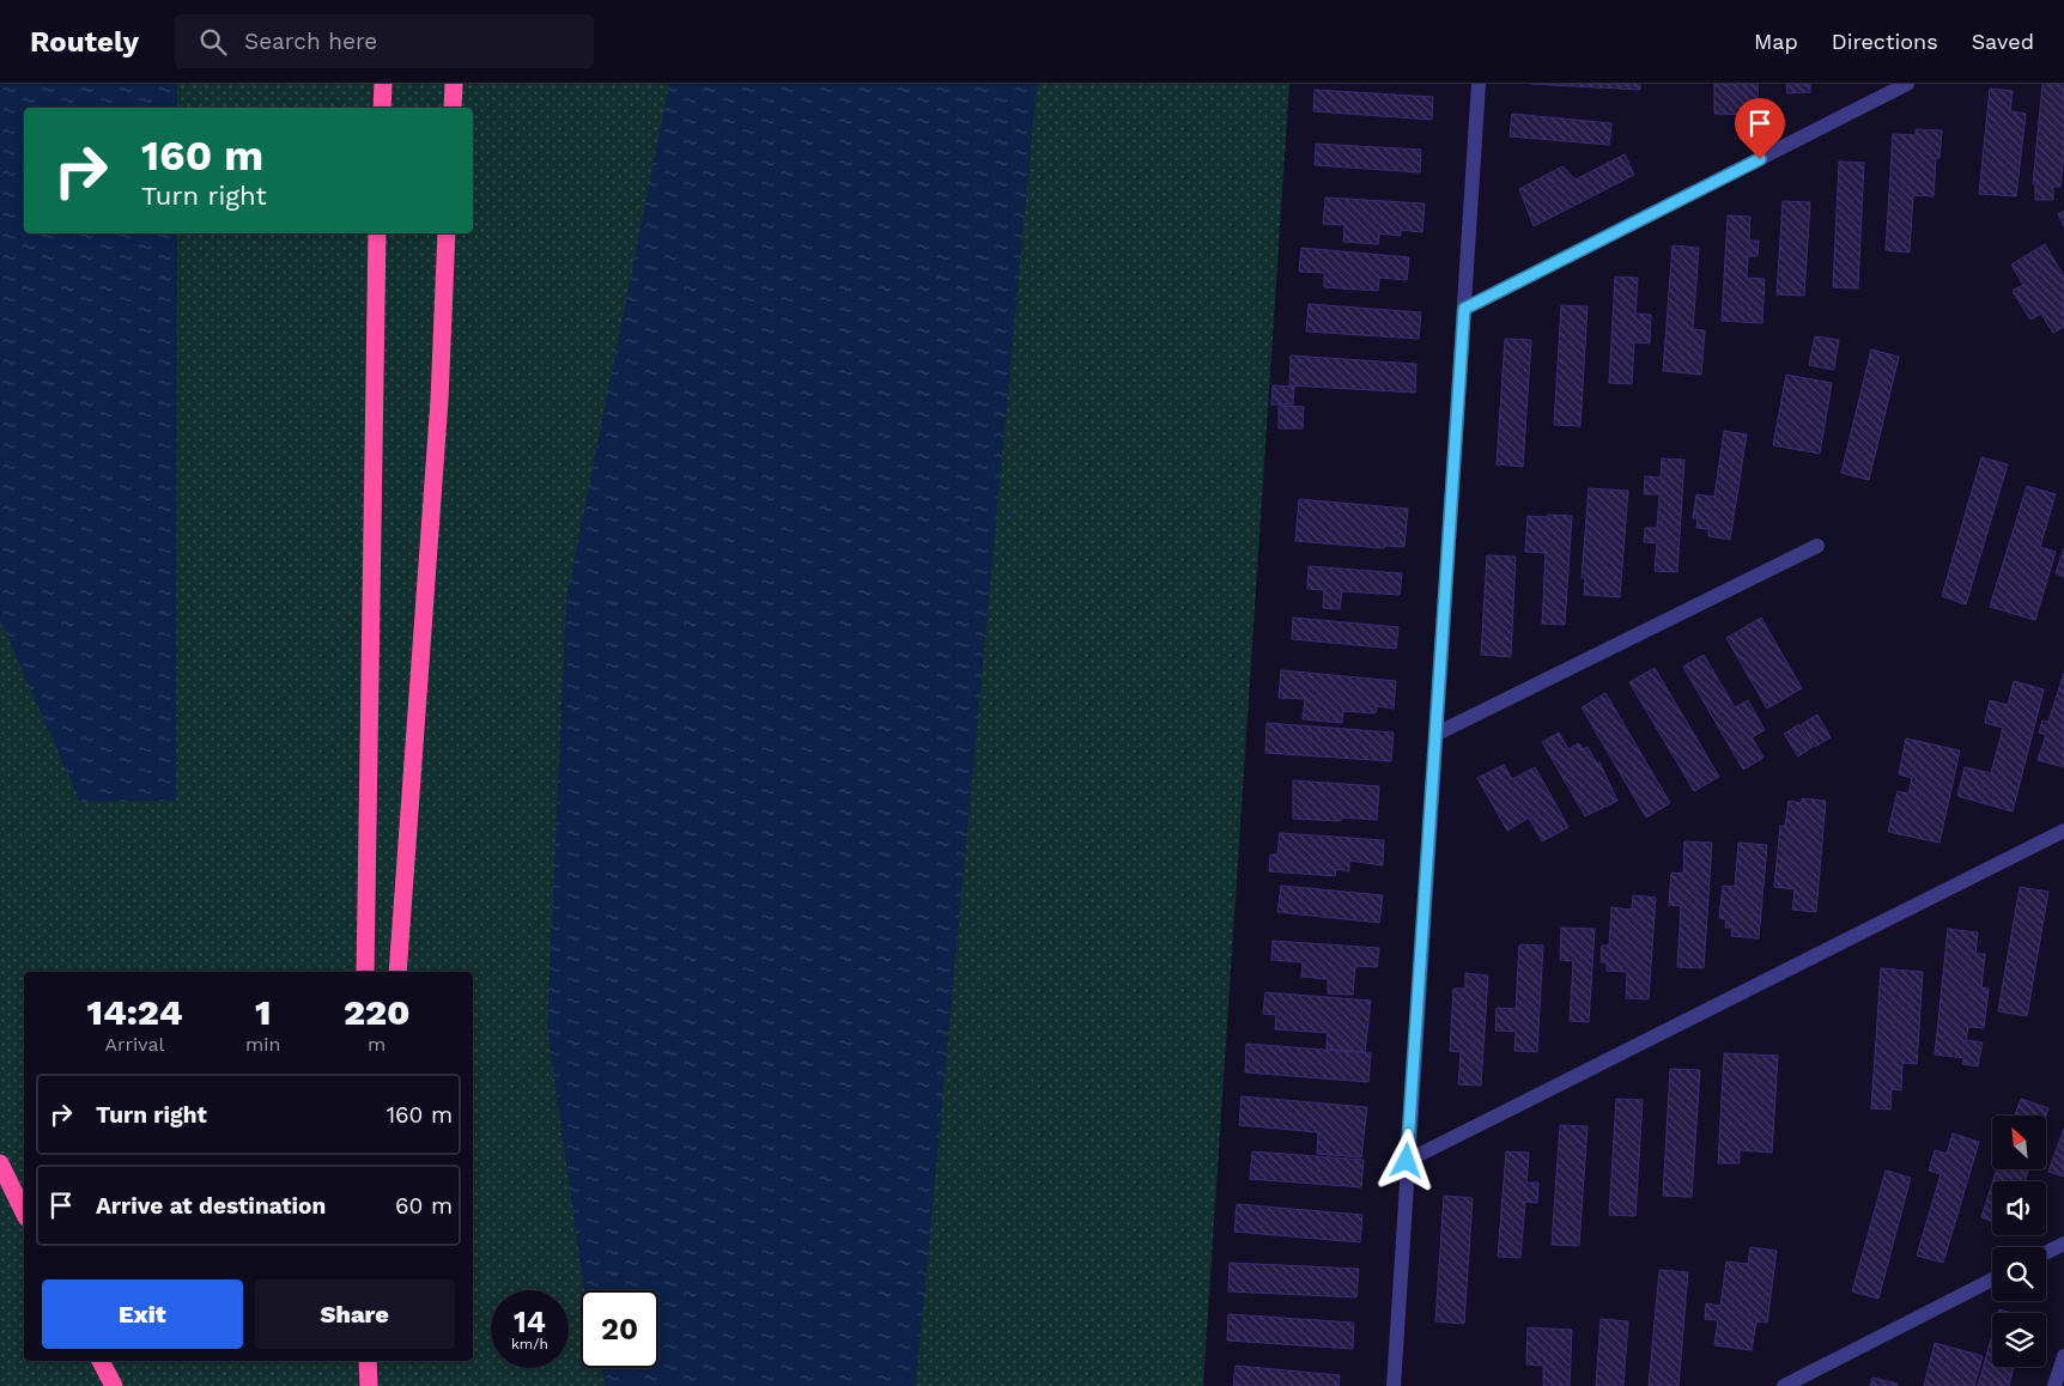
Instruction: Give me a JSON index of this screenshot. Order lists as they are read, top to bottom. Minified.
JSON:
{"north":"top left","page":{"header":"Routely","search":"Search here","nav":["Map","Directions","Saved"],"turn":["160 m","Turn right"],"eta":["14:24","Arrival","1","min","220","m"],"list":[{"name":"Turn right","value":"160 m"},{"name":"Arrive at destination","value":"60 m"}],"buttons":["Exit","Share"],"speed":"14 km/h","limit":"20"}}
